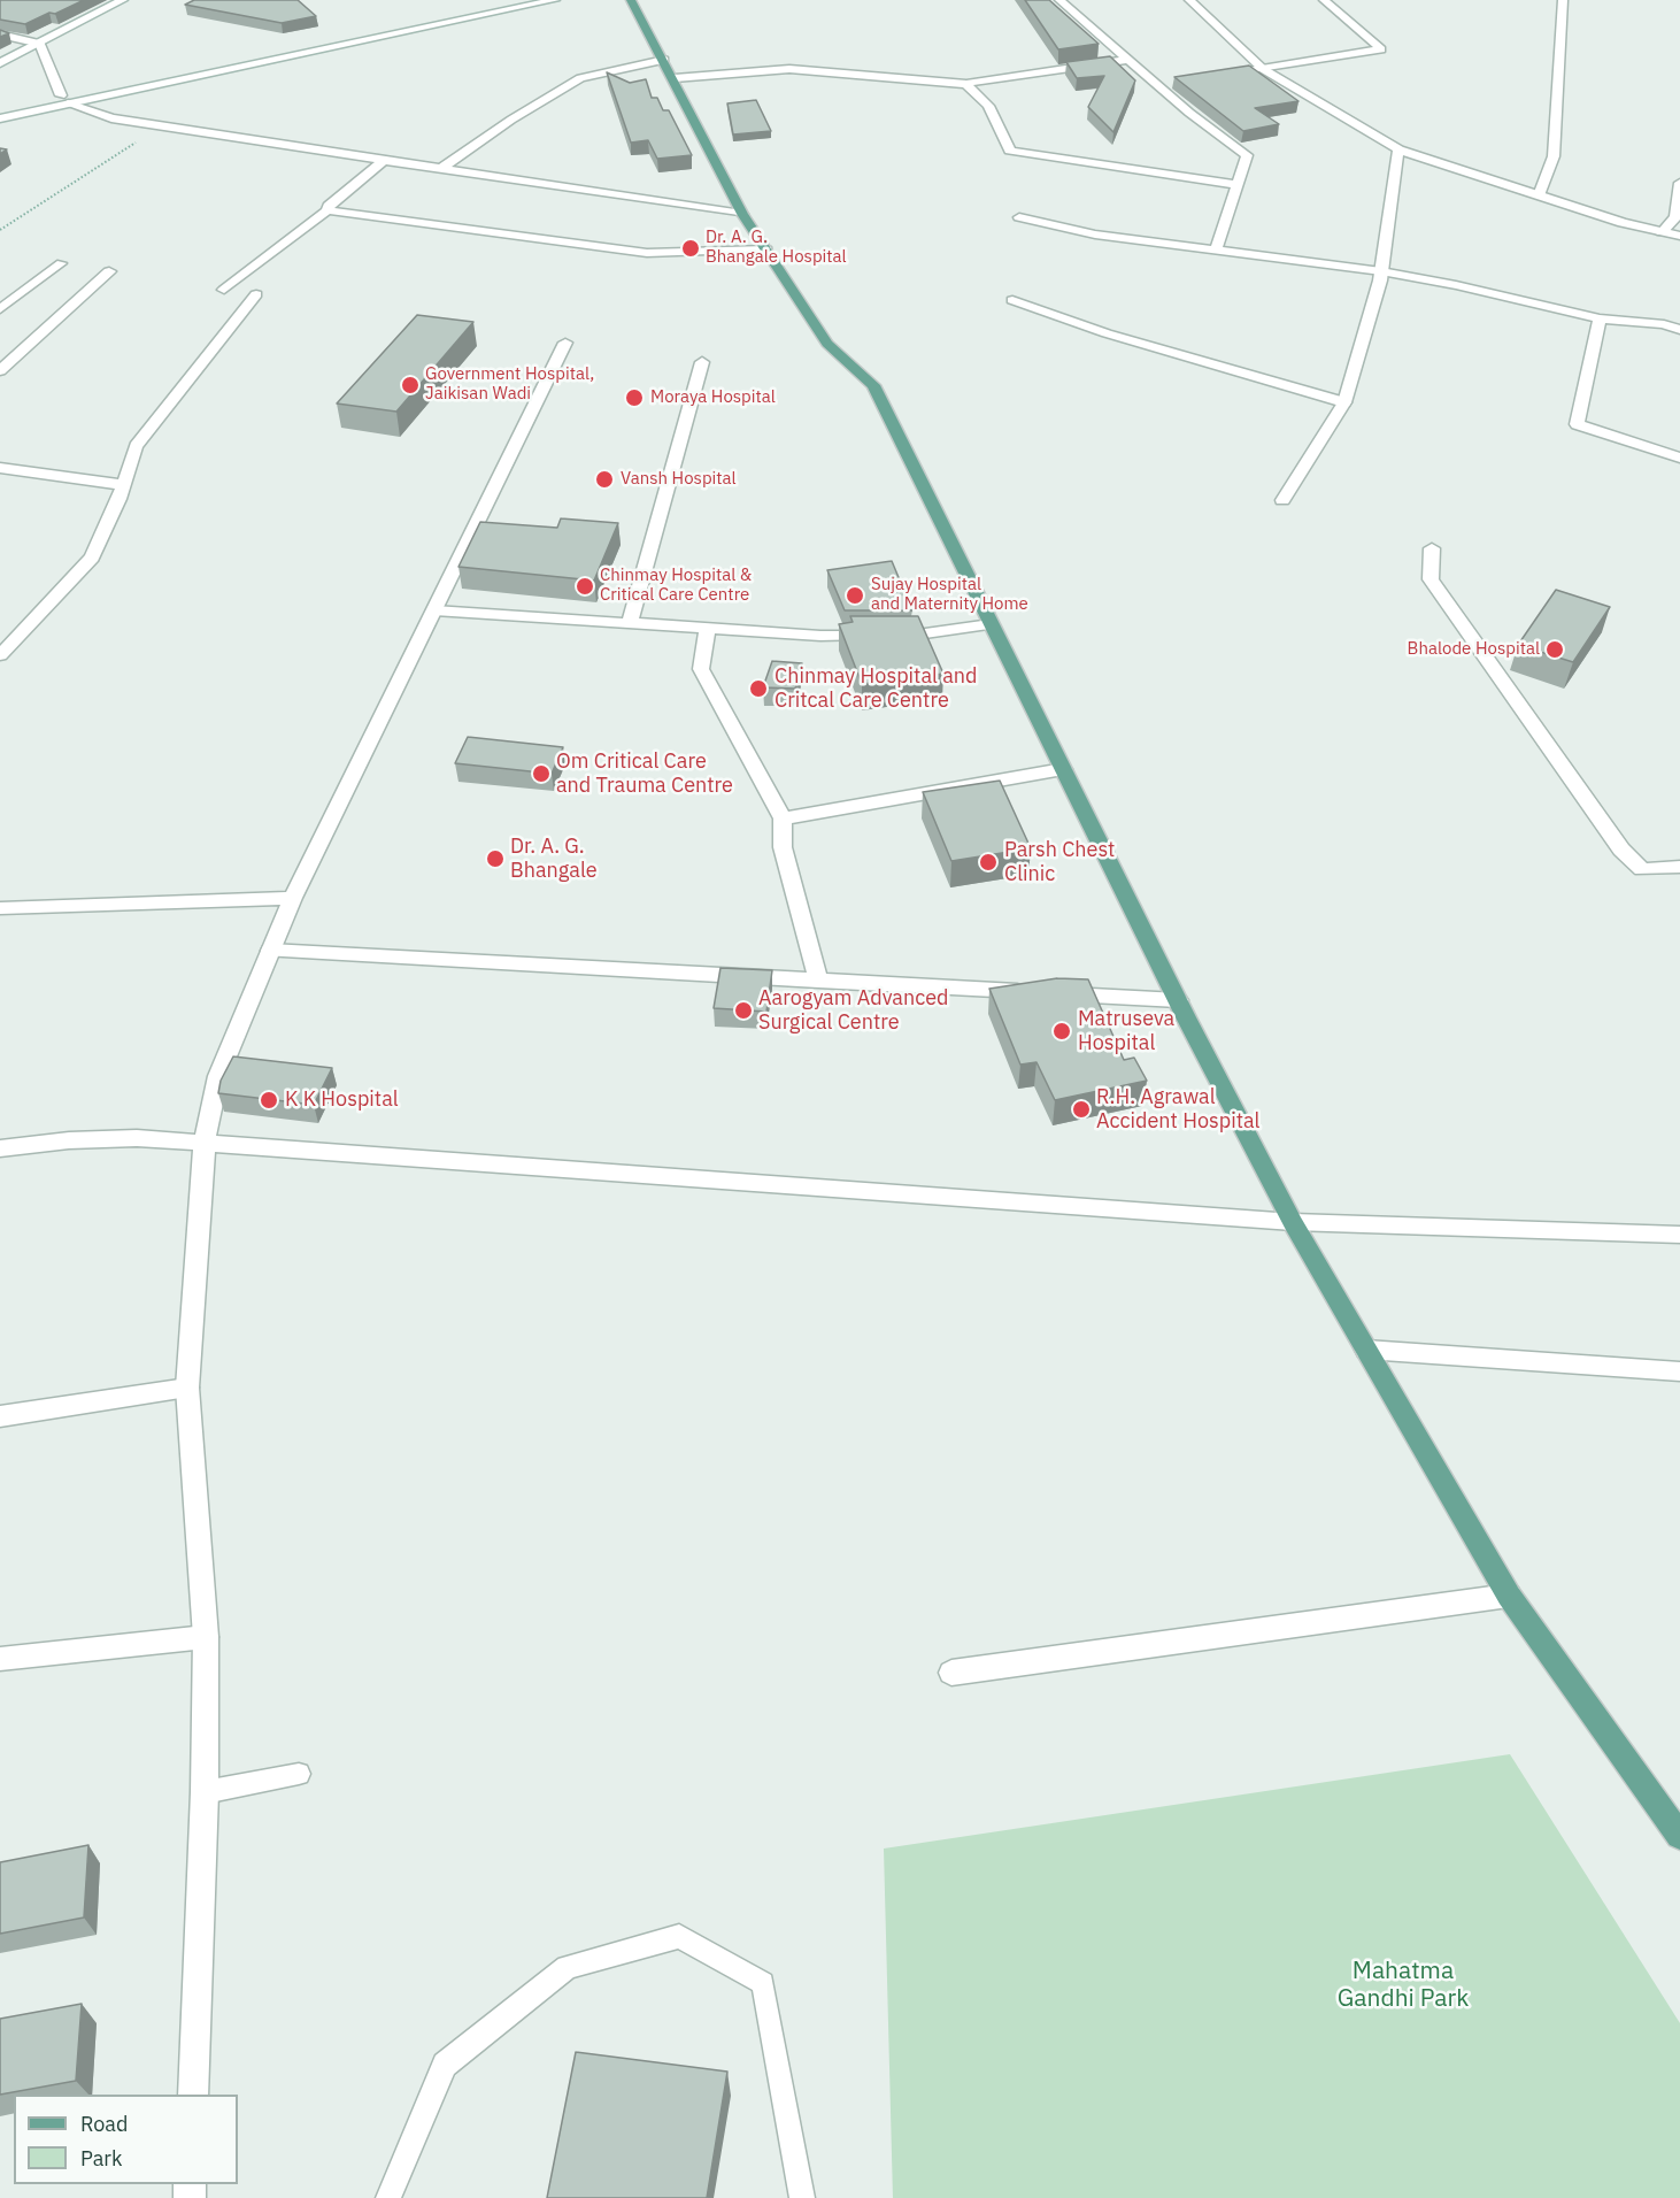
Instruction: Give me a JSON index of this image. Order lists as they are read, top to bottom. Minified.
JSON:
{"parks":["Mahatma Gandhi Park"],"places":["Dr. A. G. Bhangale Hospital","Government Hospital, Jaikisan Wadi","Moraya Hospital","Vansh Hospital","Chinmay Hospital & Critical Care Centre","Sujay Hospital and Maternity Home","Bhalode Hospital","Chinmay Hospital and Critcal Care Centre","Om Critical Care and Trauma Centre","Dr. A. G. Bhangale","Parsh Chest Clinic","Aarogyam Advanced Surgical Centre","Matruseva Hospital","K K Hospital","R.H. Agrawal Accident Hospital"],"legend":["Road","Park"]}
